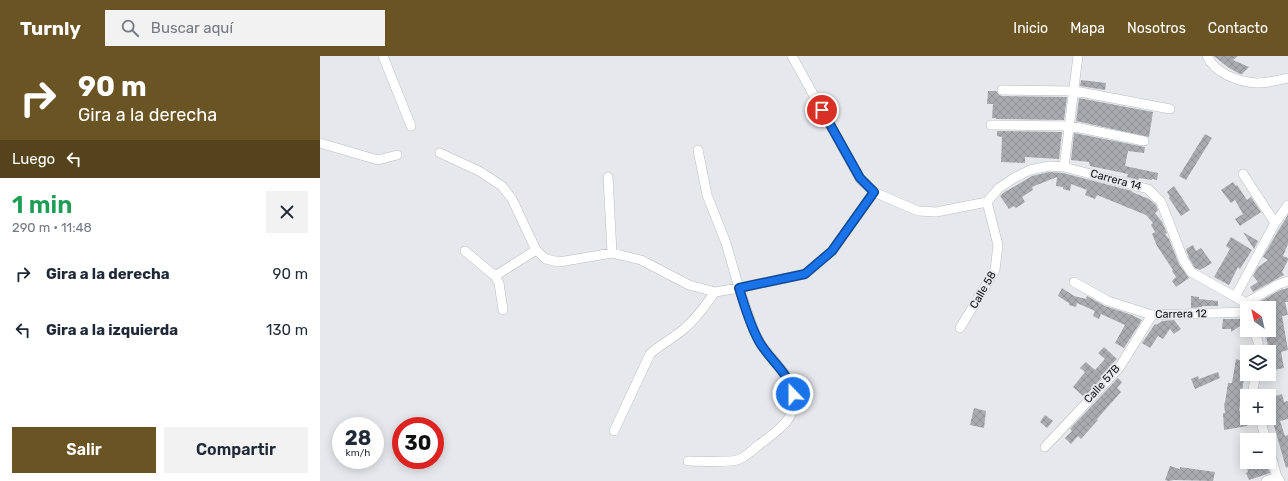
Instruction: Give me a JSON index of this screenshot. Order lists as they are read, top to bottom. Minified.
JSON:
{"streets":{"street":["Carrera 14","Calle 58","Carrera 12","Calle 57B"]},"crossings":[["Carrera 14","Calle 58"],["Carrera 12","Calle 57B"]],"north":"top left","page":{"header":"Turnly","search":"Buscar aquí","nav":["Inicio","Mapa","Nosotros","Contacto"],"turn":["90 m","Gira a la derecha"],"then":"Luego","heading":["1 min","290 m · 11:48"],"list":[{"name":"Gira a la derecha","value":"90 m"},{"name":"Gira a la izquierda","value":"130 m"}],"map_buttons":["+","−"],"speed":"28 km/h","limit":"30","buttons":["Salir","Compartir"]}}
